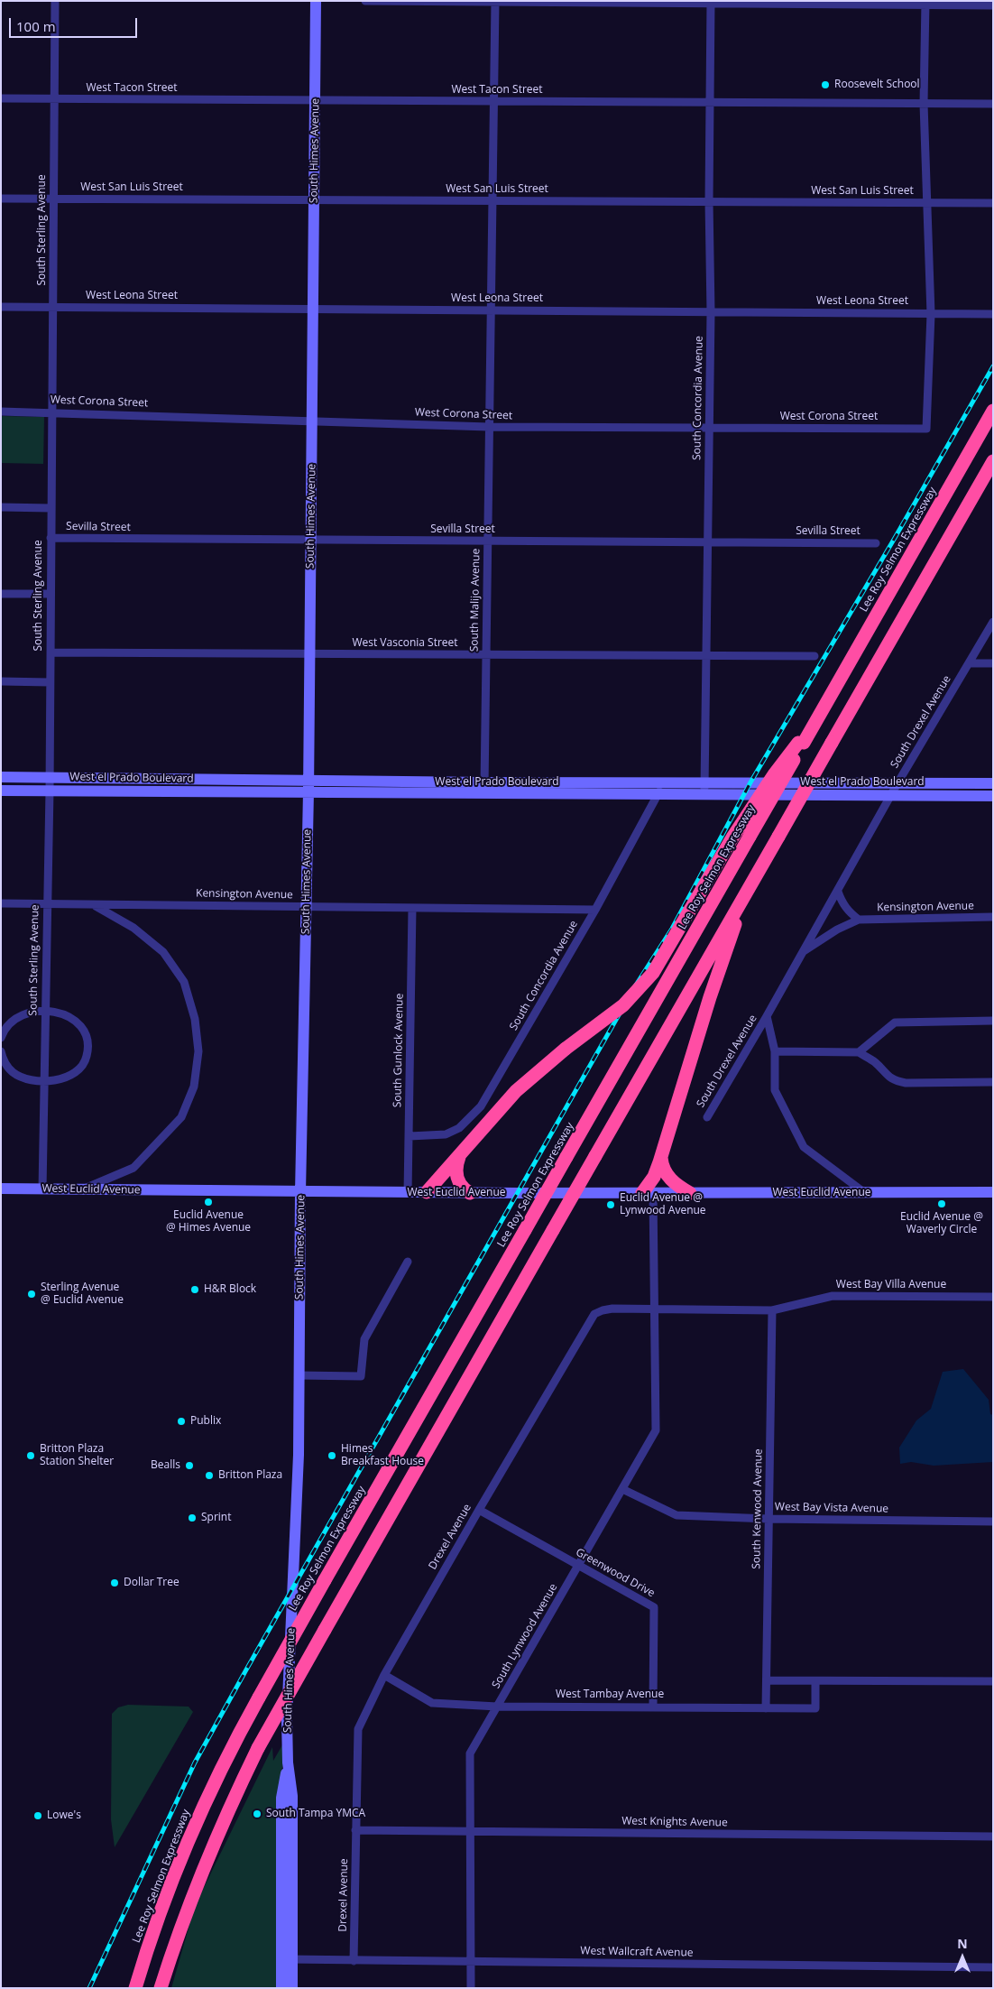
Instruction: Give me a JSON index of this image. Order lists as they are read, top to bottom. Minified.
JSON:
{"streets":{"highway":["Lee Roy Selmon Expressway"],"street":["West Tacon Street","South Himes Avenue","West San Luis Street","South Sterling Avenue","West Leona Street","South Concordia Avenue","West Corona Street","Sevilla Street","South Malijo Avenue","West Vasconia Street","South Drexel Avenue","West el Prado Boulevard","Kensington Avenue","South Gunlock Avenue","West Euclid Avenue","West Bay Villa Avenue","West Bay Vista Avenue","South Kenwood Avenue","Drexel Avenue","Greenwood Drive","South Lynwood Avenue","West Tambay Avenue","West Knights Avenue","West Wallcraft Avenue"]},"crossings":[["West Tacon Street","South Himes Avenue"],["West Tacon Street","South Sterling Avenue"],["West Tacon Street","South Concordia Avenue"],["West Tacon Street","South Malijo Avenue"],["South Himes Avenue","West San Luis Street"],["South Himes Avenue","West Leona Street"],["South Himes Avenue","West Corona Street"],["South Himes Avenue","Sevilla Street"],["South Himes Avenue","West Vasconia Street"],["South Himes Avenue","West el Prado Boulevard"],["South Himes Avenue","Kensington Avenue"],["South Himes Avenue","West Euclid Avenue"],["South Himes Avenue","West Wallcraft Avenue"],["West San Luis Street","South Sterling Avenue"],["West San Luis Street","South Concordia Avenue"],["West San Luis Street","South Malijo Avenue"],["South Sterling Avenue","West Leona Street"],["South Sterling Avenue","West Corona Street"],["South Sterling Avenue","Sevilla Street"],["South Sterling Avenue","West Vasconia Street"],["South Sterling Avenue","West el Prado Boulevard"],["South Sterling Avenue","Kensington Avenue"],["South Sterling Avenue","West Euclid Avenue"],["West Leona Street","South Concordia Avenue"],["West Leona Street","West Corona Street"],["West Leona Street","South Malijo Avenue"],["South Concordia Avenue","West Corona Street"],["South Concordia Avenue","Sevilla Street"],["South Concordia Avenue","West Vasconia Street"],["South Concordia Avenue","West el Prado Boulevard"],["South Concordia Avenue","Kensington Avenue"],["South Concordia Avenue","South Gunlock Avenue"],["West Corona Street","South Malijo Avenue"],["Sevilla Street","South Malijo Avenue"],["South Malijo Avenue","West Vasconia Street"],["South Malijo Avenue","West el Prado Boulevard"],["South Drexel Avenue","West el Prado Boulevard"],["South Drexel Avenue","Kensington Avenue"],["Kensington Avenue","South Gunlock Avenue"],["South Gunlock Avenue","West Euclid Avenue"],["West Bay Villa Avenue","South Kenwood Avenue"],["West Bay Villa Avenue","Drexel Avenue"],["West Bay Villa Avenue","South Lynwood Avenue"],["West Bay Vista Avenue","South Kenwood Avenue"],["West Bay Vista Avenue","South Lynwood Avenue"],["South Kenwood Avenue","West Tambay Avenue"],["Drexel Avenue","Greenwood Drive"],["Drexel Avenue","South Lynwood Avenue"],["Drexel Avenue","West Tambay Avenue"],["Drexel Avenue","West Knights Avenue"],["Drexel Avenue","West Wallcraft Avenue"],["Greenwood Drive","South Lynwood Avenue"],["Greenwood Drive","West Tambay Avenue"],["South Lynwood Avenue","West Tambay Avenue"],["South Lynwood Avenue","West Knights Avenue"],["South Lynwood Avenue","West Wallcraft Avenue"]],"places":["Roosevelt School","Euclid Avenue @ Himes Avenue","Euclid Avenue @ Waverly Circle","Euclid Avenue @ Lynwood Avenue","H&R Block","Sterling Avenue @ Euclid Avenue","Publix","Britton Plaza Station Shelter","Himes Breakfast House","Bealls","Britton Plaza","Sprint","Dollar Tree","South Tampa YMCA","Lowe's"],"scale_bar":"100 m","north":"top"}
